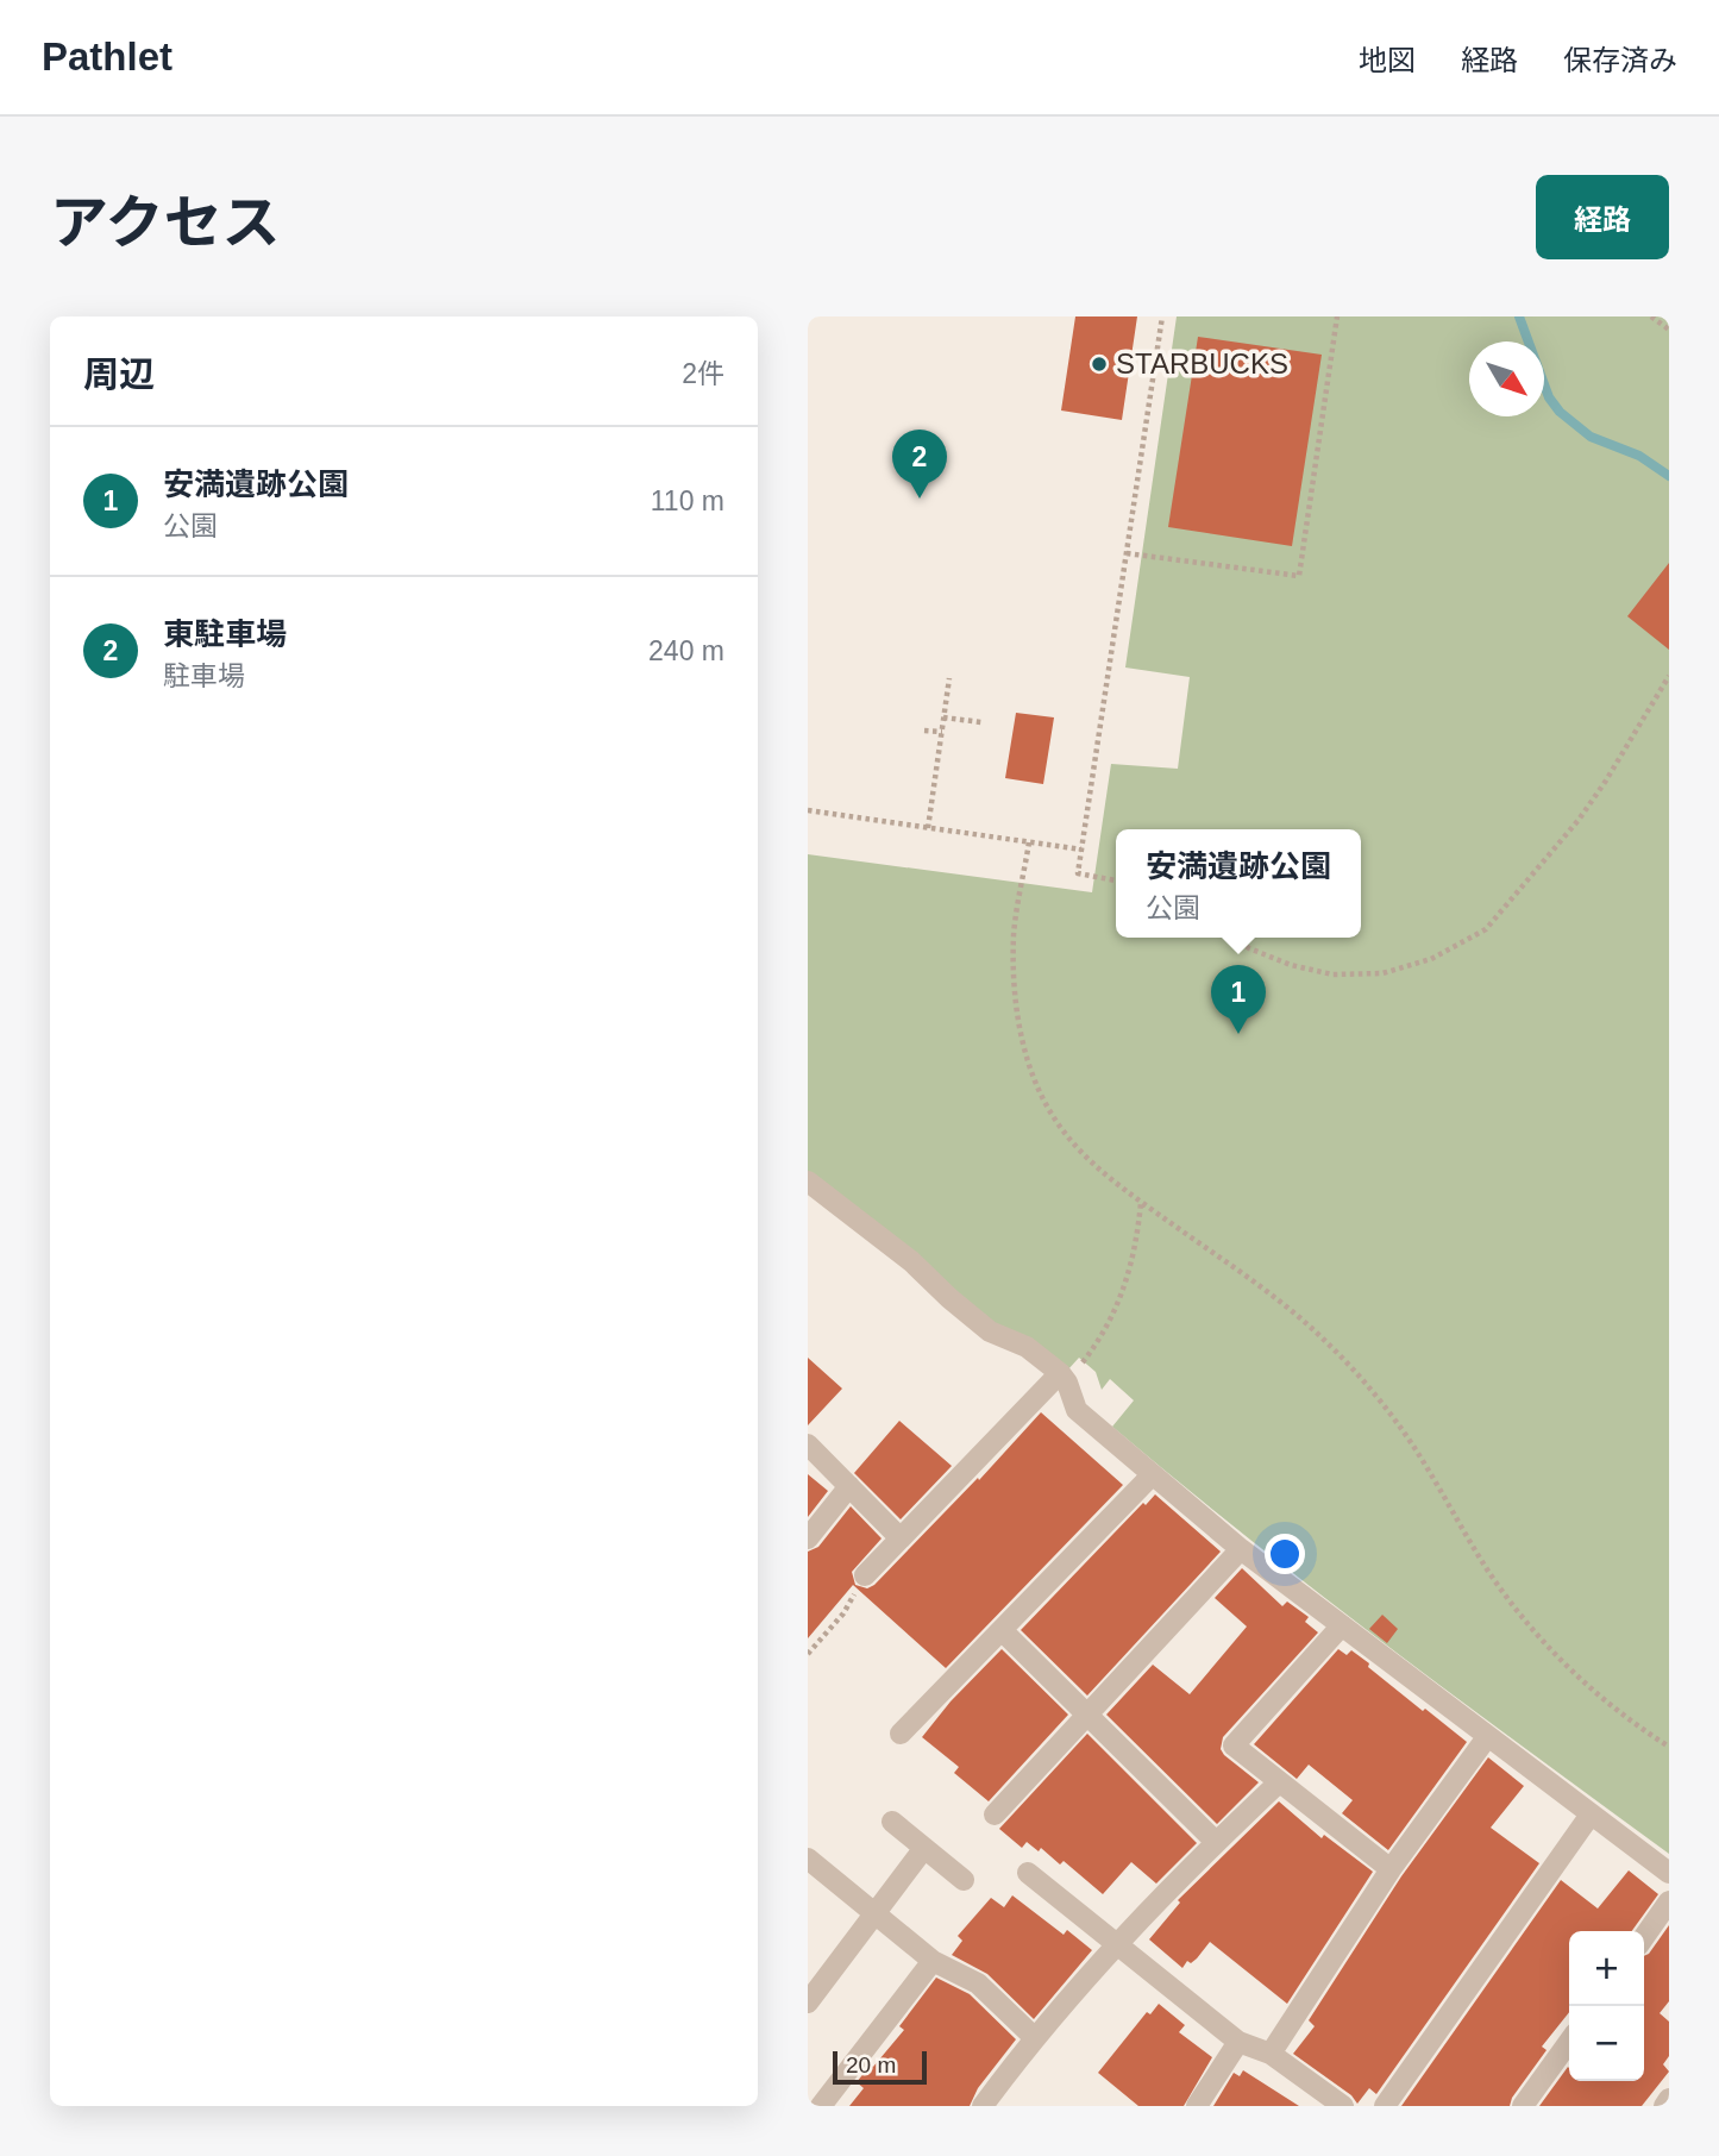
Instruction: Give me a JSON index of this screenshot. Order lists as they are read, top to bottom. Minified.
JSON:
{"places":["STARBUCKS"],"scale_bar":"20 m","north":"bottom right","page":{"header":"Pathlet","nav":["地図","経路","保存済み"],"title":"アクセス","buttons":"経路","heading":["周辺","2件"],"list":[{"mark":"1","name":"安満遺跡公園","note":"公園","value":"110 m"},{"mark":"2","name":"東駐車場","note":"駐車場","value":"240 m"}],"pins":["2","1"],"popup":["安満遺跡公園","公園"],"map_buttons":["+","−"],"scale":"20 m"}}
